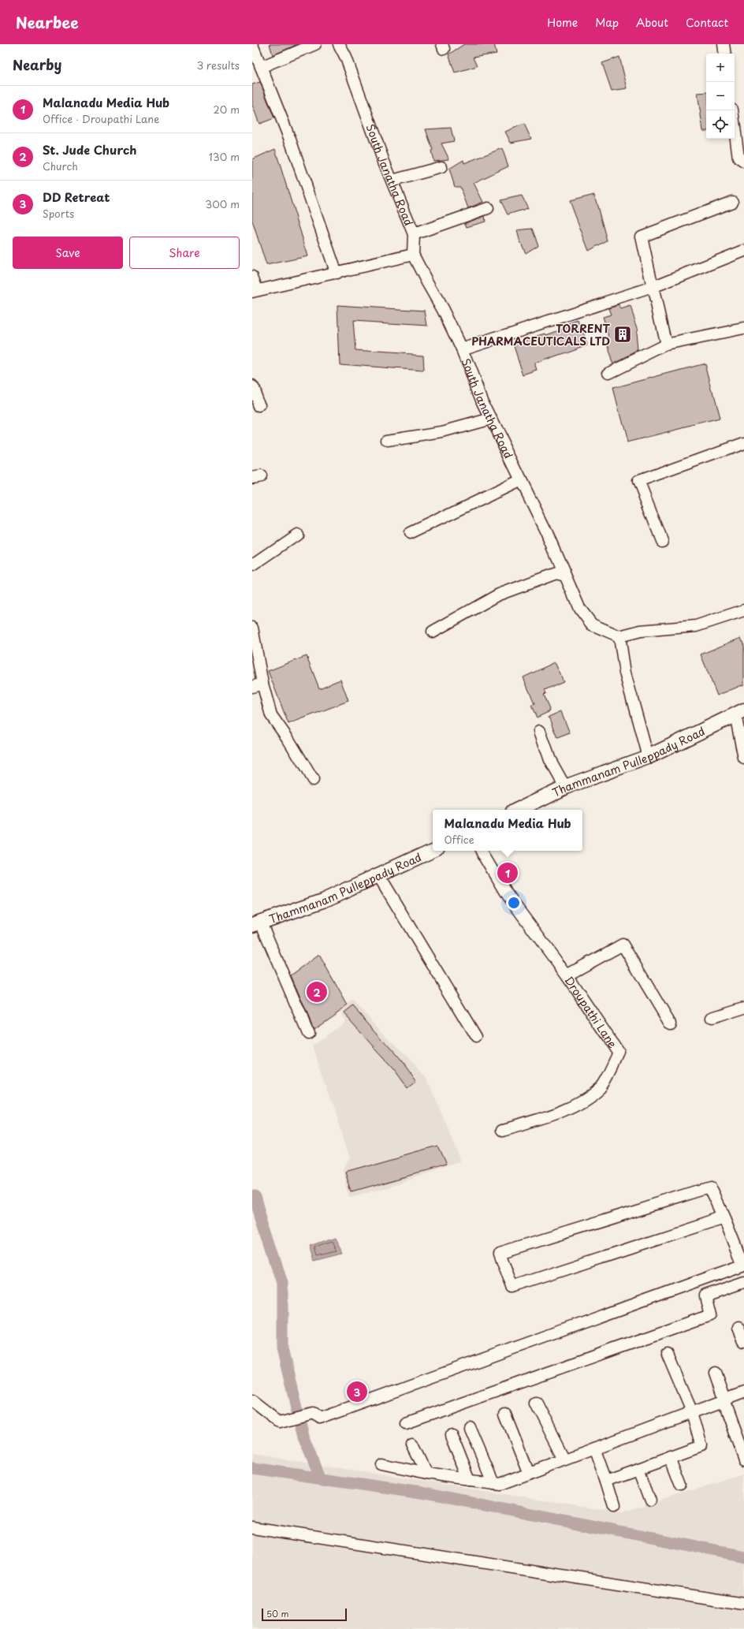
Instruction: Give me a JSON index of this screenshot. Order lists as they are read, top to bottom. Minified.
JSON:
{"streets":{"main road":["Thammanam Pulleppady Road"],"street":["South Janatha Road","Droupathi Lane"]},"places":{"building":["TORRENT PHARMACEUTICALS LTD"]},"scale_bar":"50 m","page":{"header":"Nearbee","nav":["Home","Map","About","Contact"],"heading":["Nearby","3 results"],"map_buttons":["+","−"],"list":[{"mark":"1","name":"Malanadu Media Hub","note":"Office · Droupathi Lane","value":"20 m"},{"mark":"2","name":"St. Jude Church","note":"Church","value":"130 m"},{"mark":"3","name":"DD Retreat","note":"Sports","value":"300 m"}],"buttons":["Save","Share"],"popup":["Malanadu Media Hub","Office"],"pins":["1","2","3"],"scale":"50 m"}}
